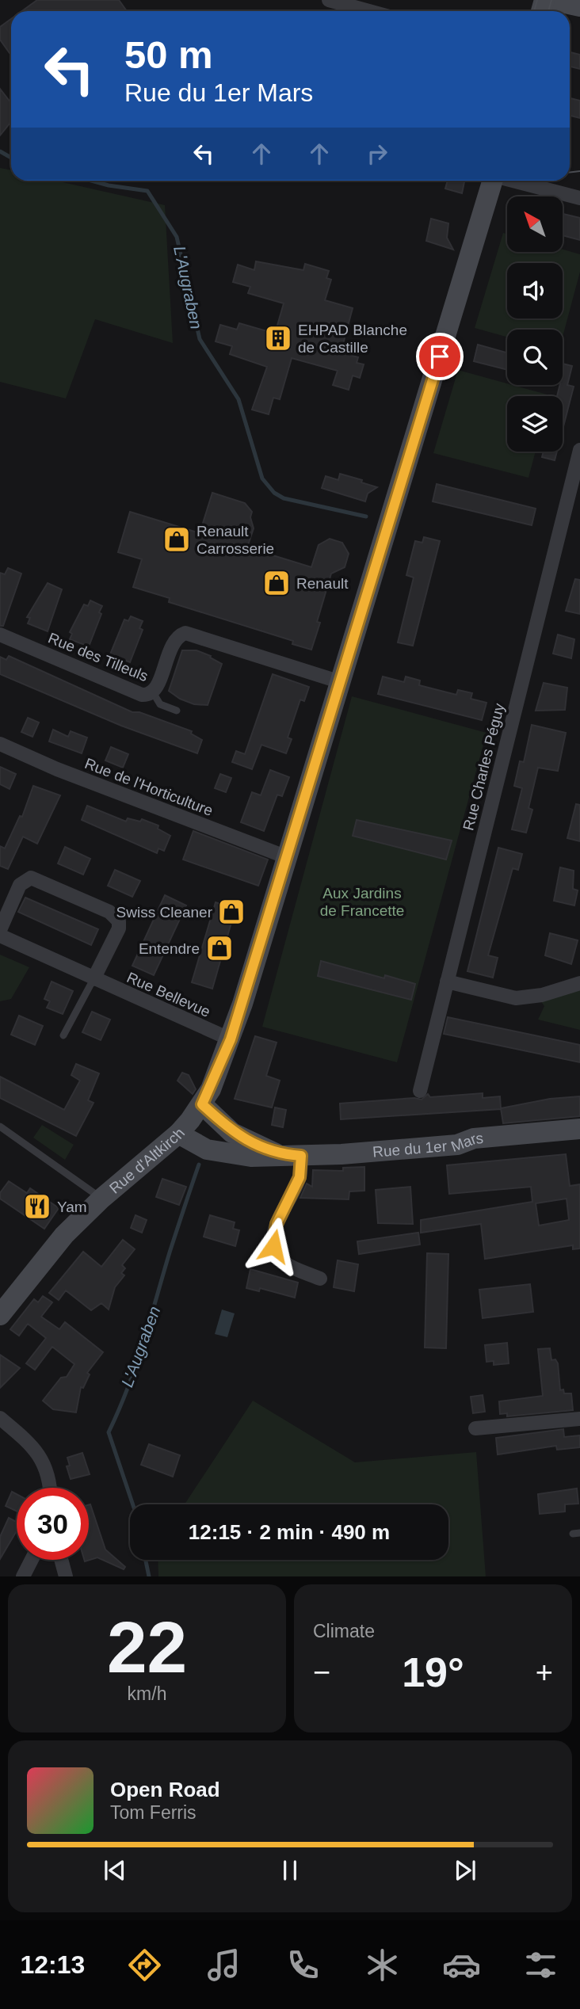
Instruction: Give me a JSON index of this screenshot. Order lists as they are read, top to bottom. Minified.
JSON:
{"streets":{"main road":["Rue du 1er Mars","Rue d'Altkirch"],"street":["Rue des Tilleuls","Rue Charles Péguy","Rue de l'Horticulture","Rue Bellevue"]},"crossings":[["Rue des Tilleuls","Rue d'Altkirch"],["Rue de l'Horticulture","Rue d'Altkirch"],["Rue Bellevue","Rue d'Altkirch"],["Rue du 1er Mars","Rue d'Altkirch"]],"water":["L'Augraben"],"parks":["Aux Jardins de Francette"],"places":{"building":["EHPAD Blanche de Castille"],"shop":["Renault Carrosserie","Renault","Swiss Cleaner","Entendre"],"restaurant":["Yam"]},"north":"top left","page":{"turn":["50 m","Rue du 1er Mars"],"limit":"30","trip":"12:15 · 2 min · 490 m","tile":[["22","km/h"],"Climate"],"heat":["−","19°","+"],"song":["Open Road","Tom Ferris"],"tabs":"12:13"}}
